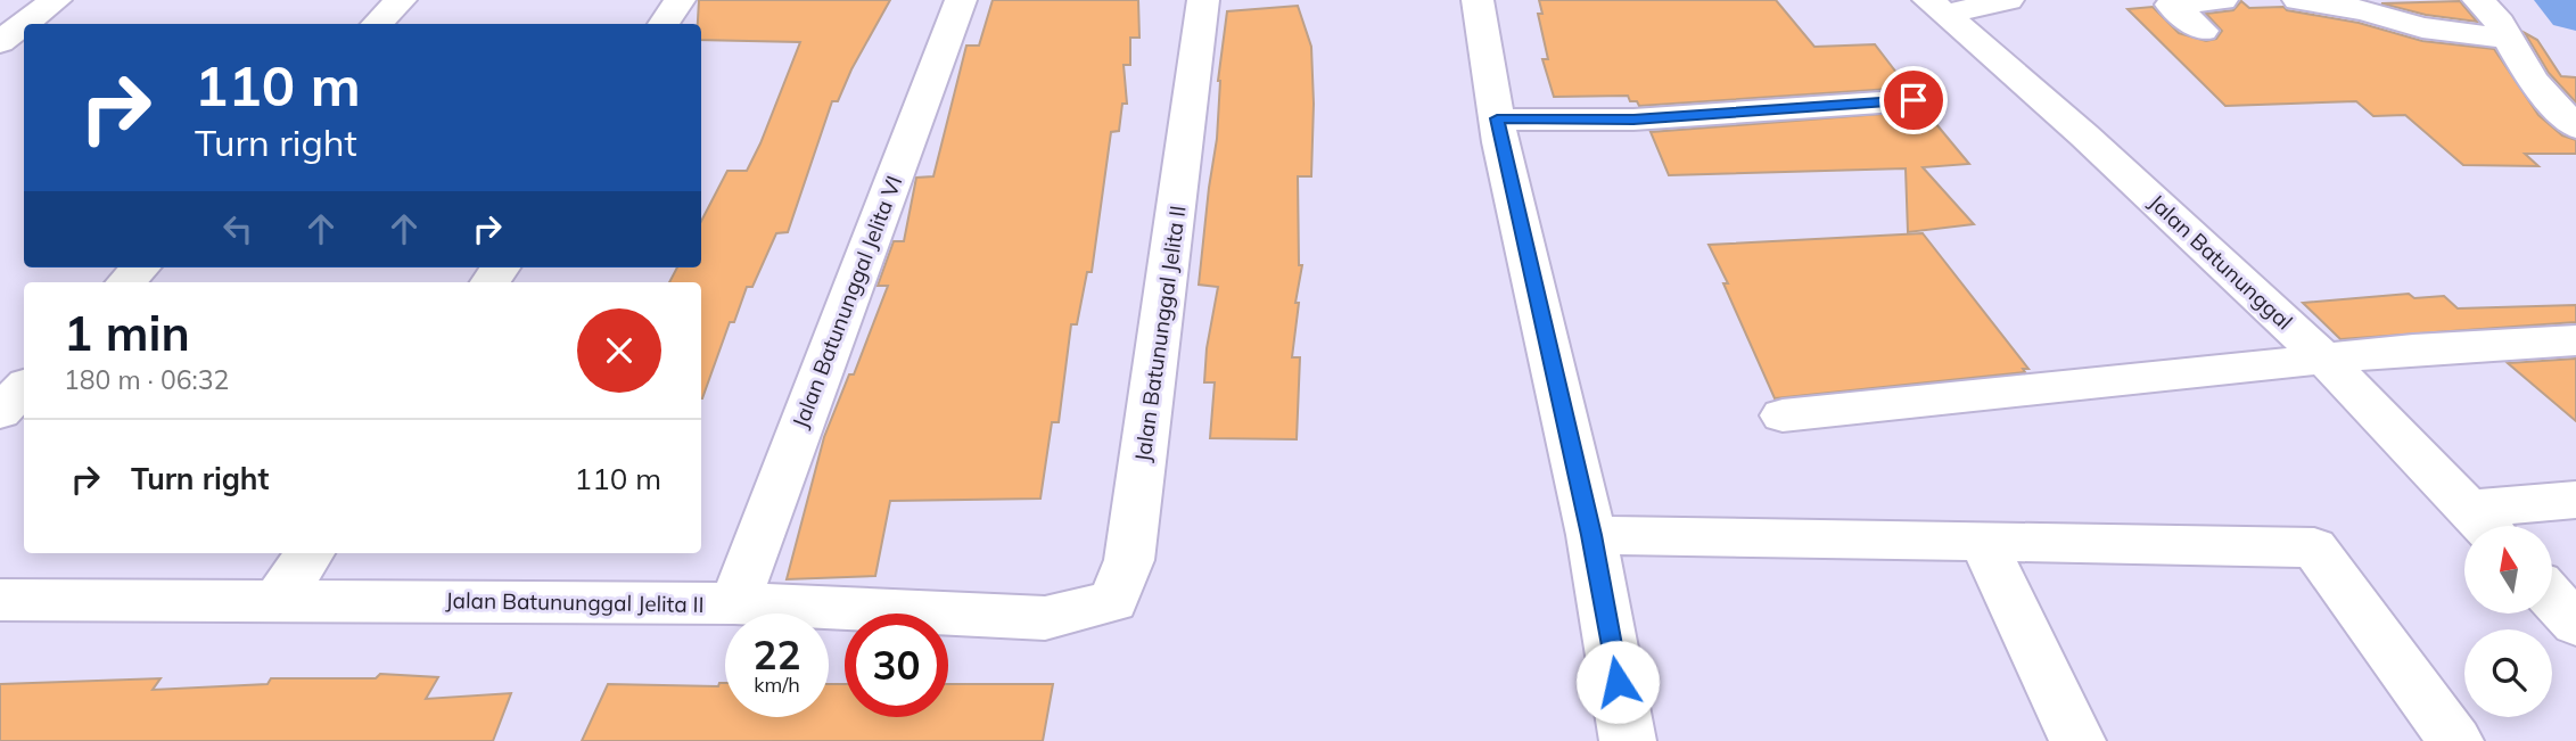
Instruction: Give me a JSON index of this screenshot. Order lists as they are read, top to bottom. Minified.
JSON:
{"streets":{"street":["Jalan Batununggal","Jalan Batununggal Jelita VI","Jalan Batununggal Jelita II"]},"crossings":[["Jalan Batununggal Jelita VI","Jalan Batununggal Jelita II"]],"north":"top","page":{"turn":["110 m","Turn right"],"heading":["1 min","180 m · 06:32"],"list":[{"name":"Turn right","value":"110 m"}],"speed":"22 km/h","limit":"30"}}
